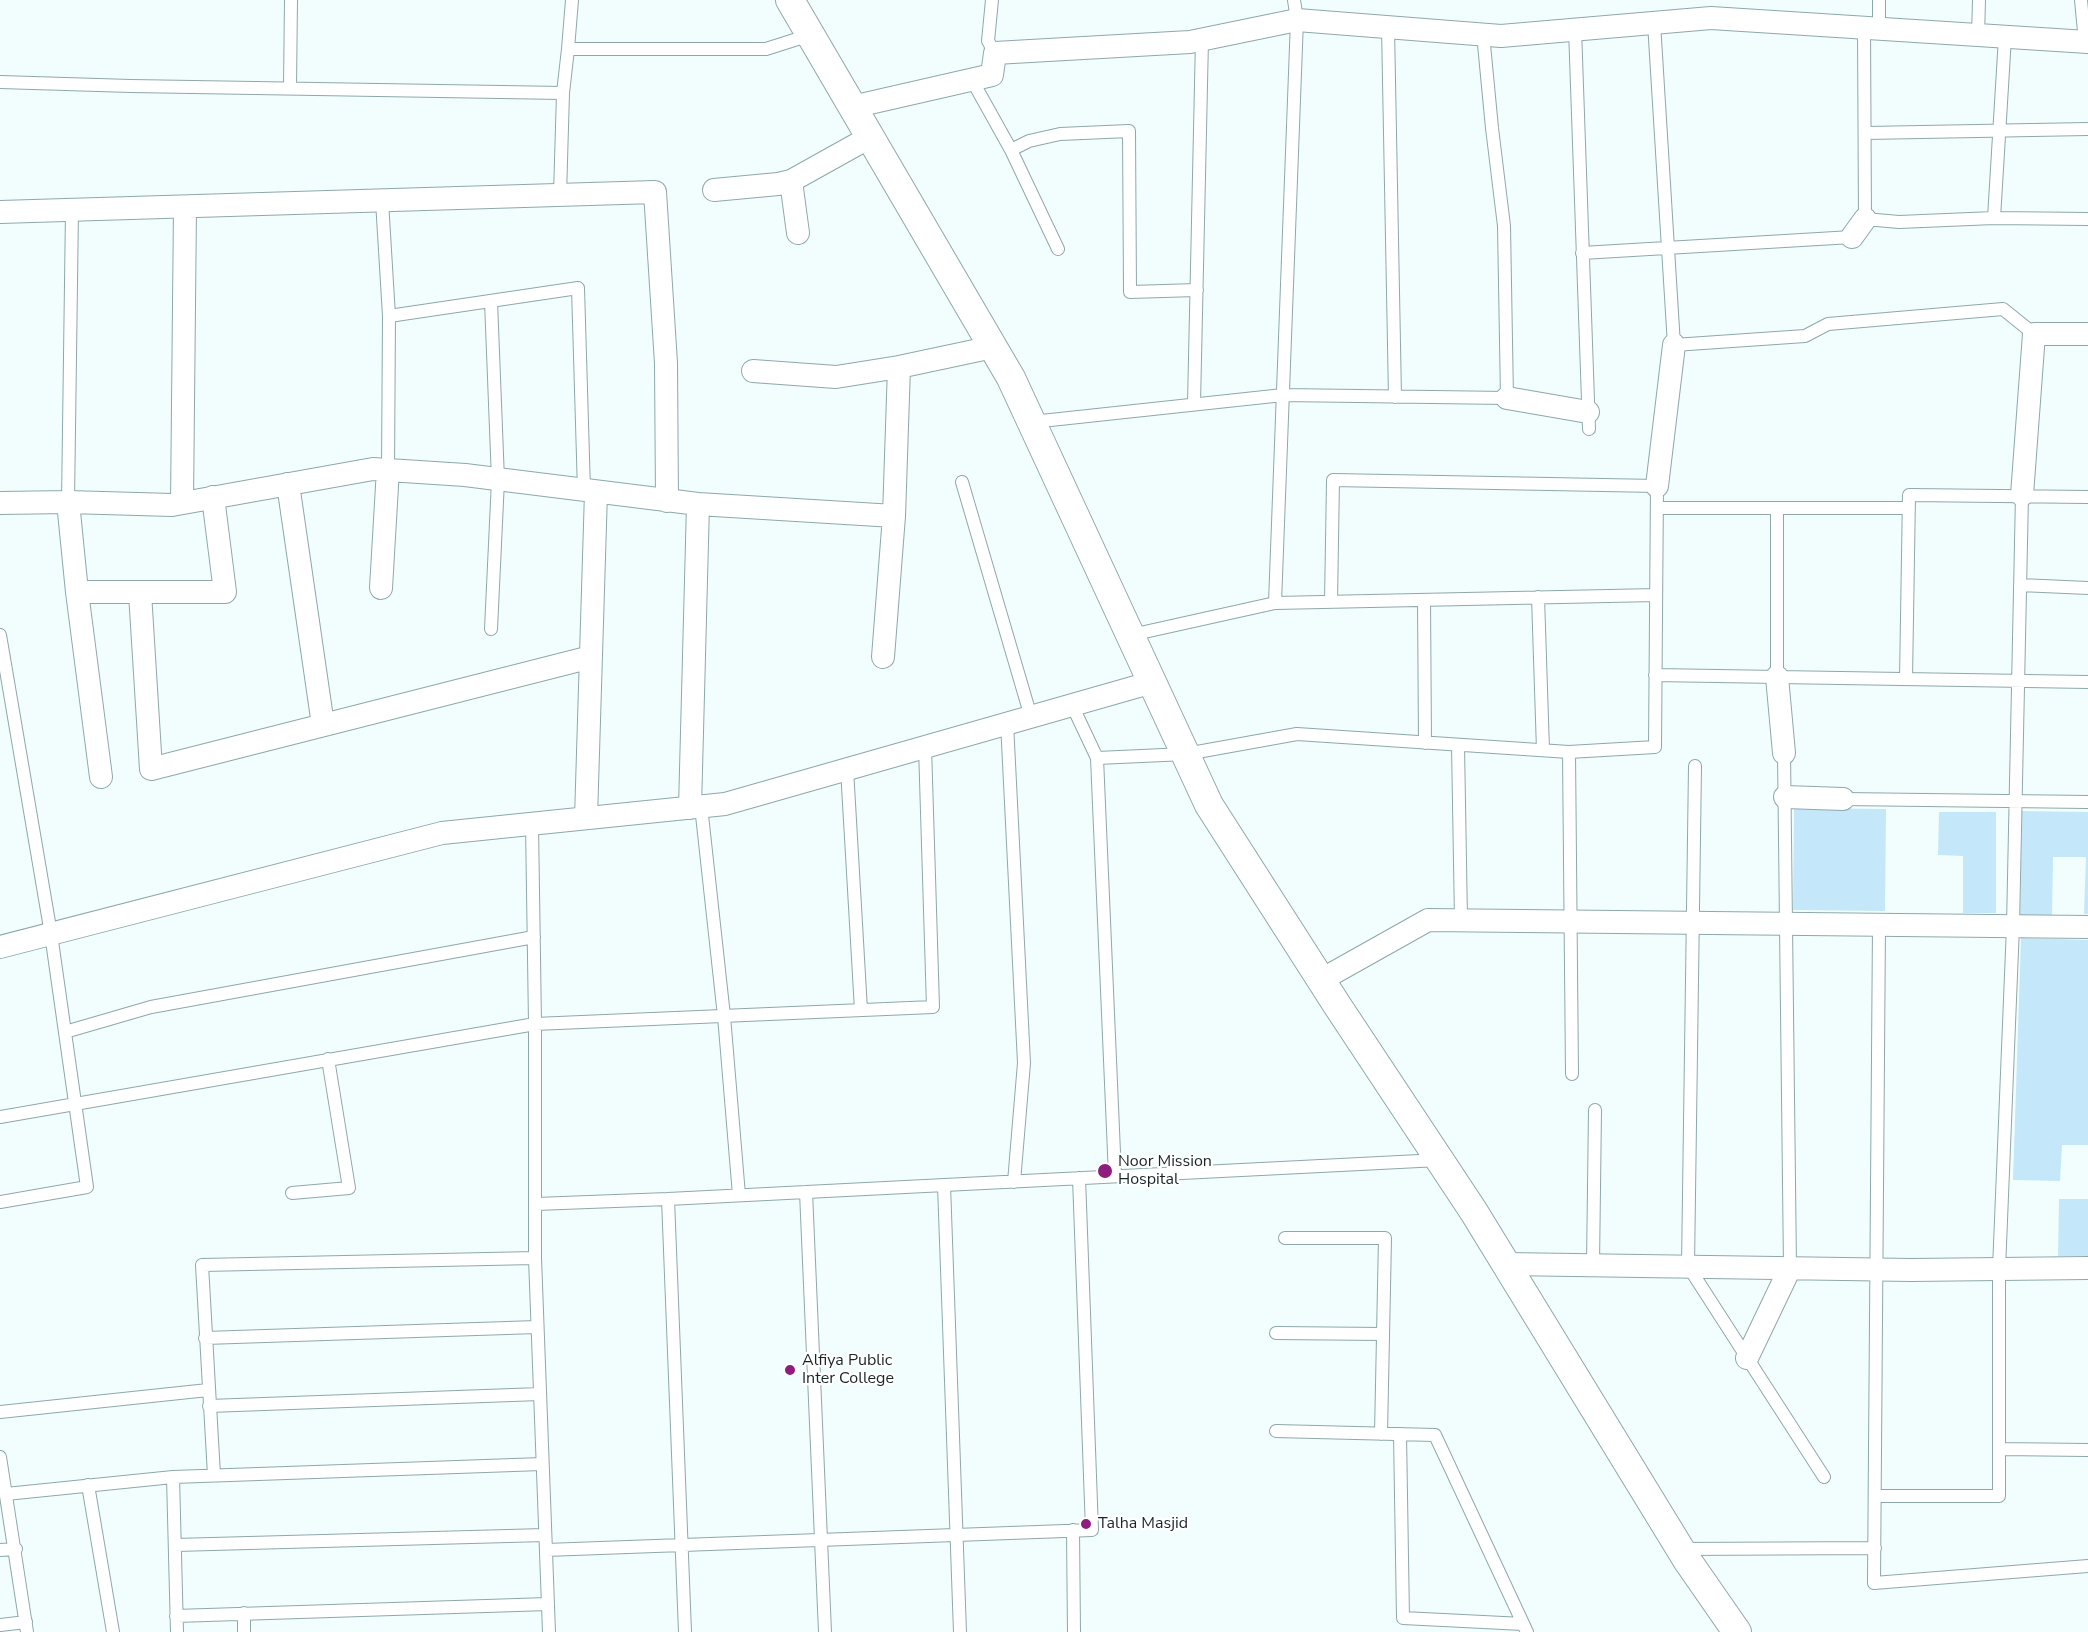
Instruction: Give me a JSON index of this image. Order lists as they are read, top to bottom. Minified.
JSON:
{"places":["Noor Mission Hospital","Alfiya Public Inter College","Talha Masjid"]}
